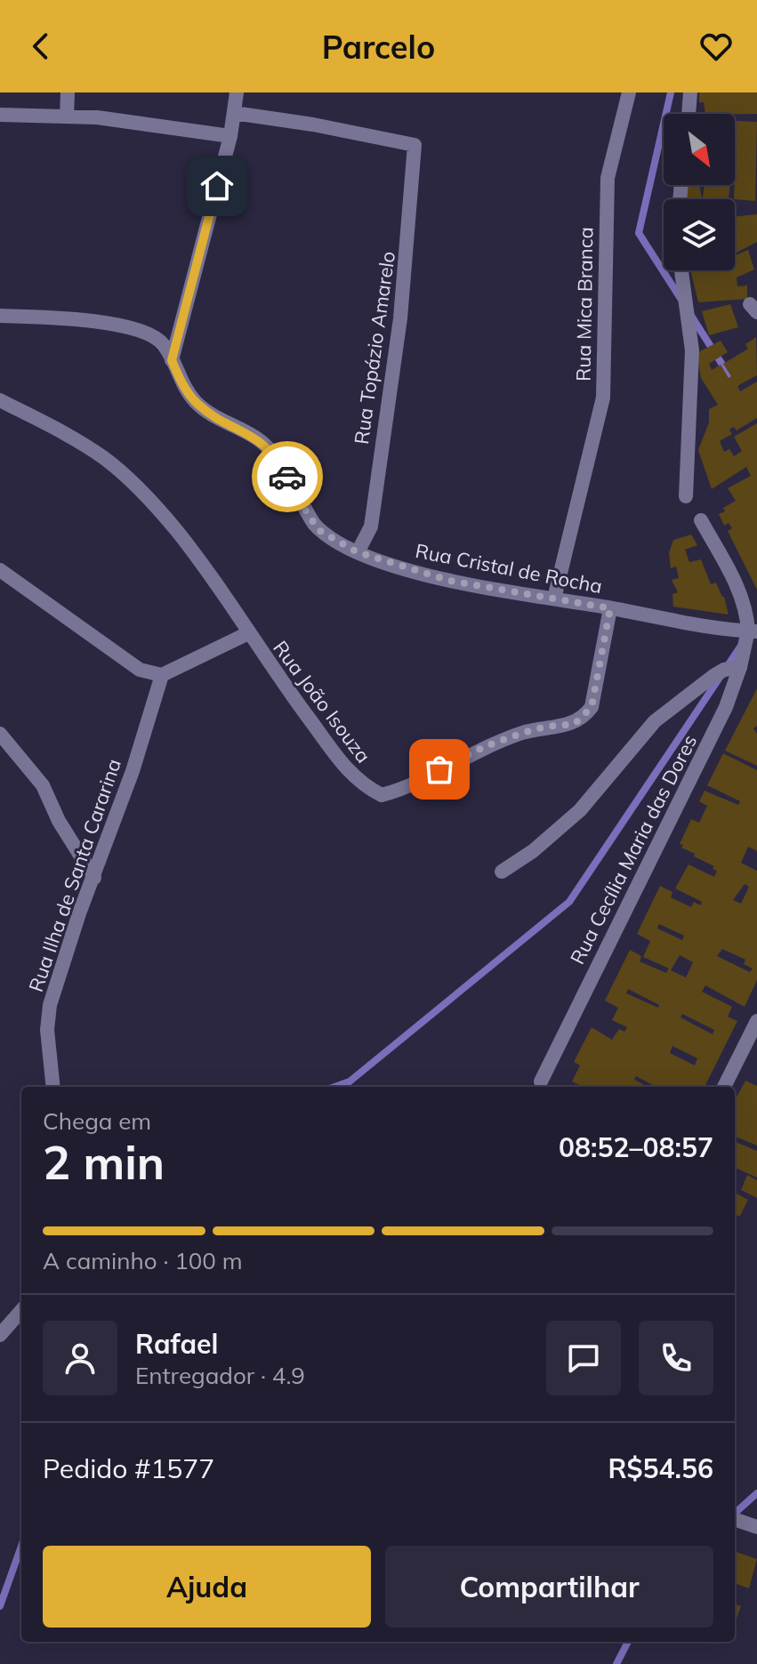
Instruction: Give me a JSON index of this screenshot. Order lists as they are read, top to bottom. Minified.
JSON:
{"streets":{"street":["Rua Mica Branca","Rua Topázio Amarelo","Rua Cristal de Rocha","Rua João Isouza","Rua Cecília Maria das Dores","Rua Ilha de Santa Cararina"]},"crossings":[["Rua Mica Branca","Rua Cristal de Rocha"],["Rua Topázio Amarelo","Rua Cristal de Rocha"],["Rua Cristal de Rocha","Rua João Isouza"],["Rua Cristal de Rocha","Rua Cecília Maria das Dores"]],"north":"bottom right","page":{"header":"Parcelo","heading":["2 min","Chega em","08:52–08:57"],"panel":["Rafael","Entregador · 4.9","Pedido #1577","R$54.56"],"bar":"A caminho · 100 m","buttons":["Ajuda","Compartilhar"]}}
